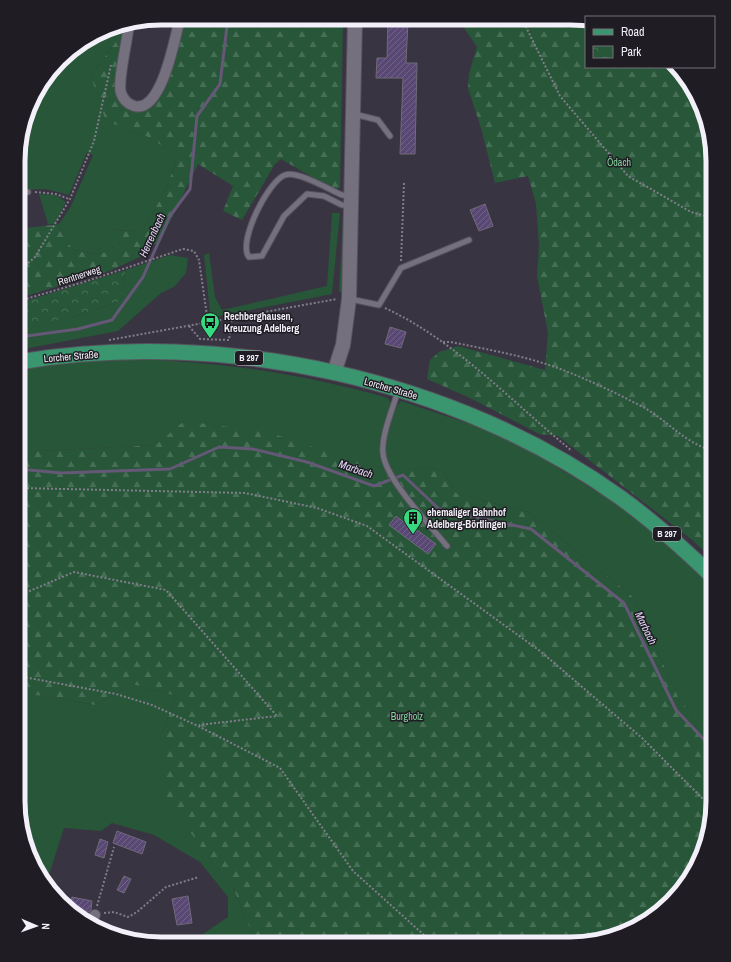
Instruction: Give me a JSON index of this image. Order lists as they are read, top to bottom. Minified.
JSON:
{"streets":{"main road":["Lorcher Straße","B 297"],"path":["Rentnerweg"]},"water":["Herrenbach","Marbach"],"parks":["Ödach","Burgholz"],"places":{"bus stop":["Rechberghausen, Kreuzung Adelberg"],"building":["ehemaliger Bahnhof Adelberg-Börtlingen"]},"legend":["Road","Park"],"north":"right"}
